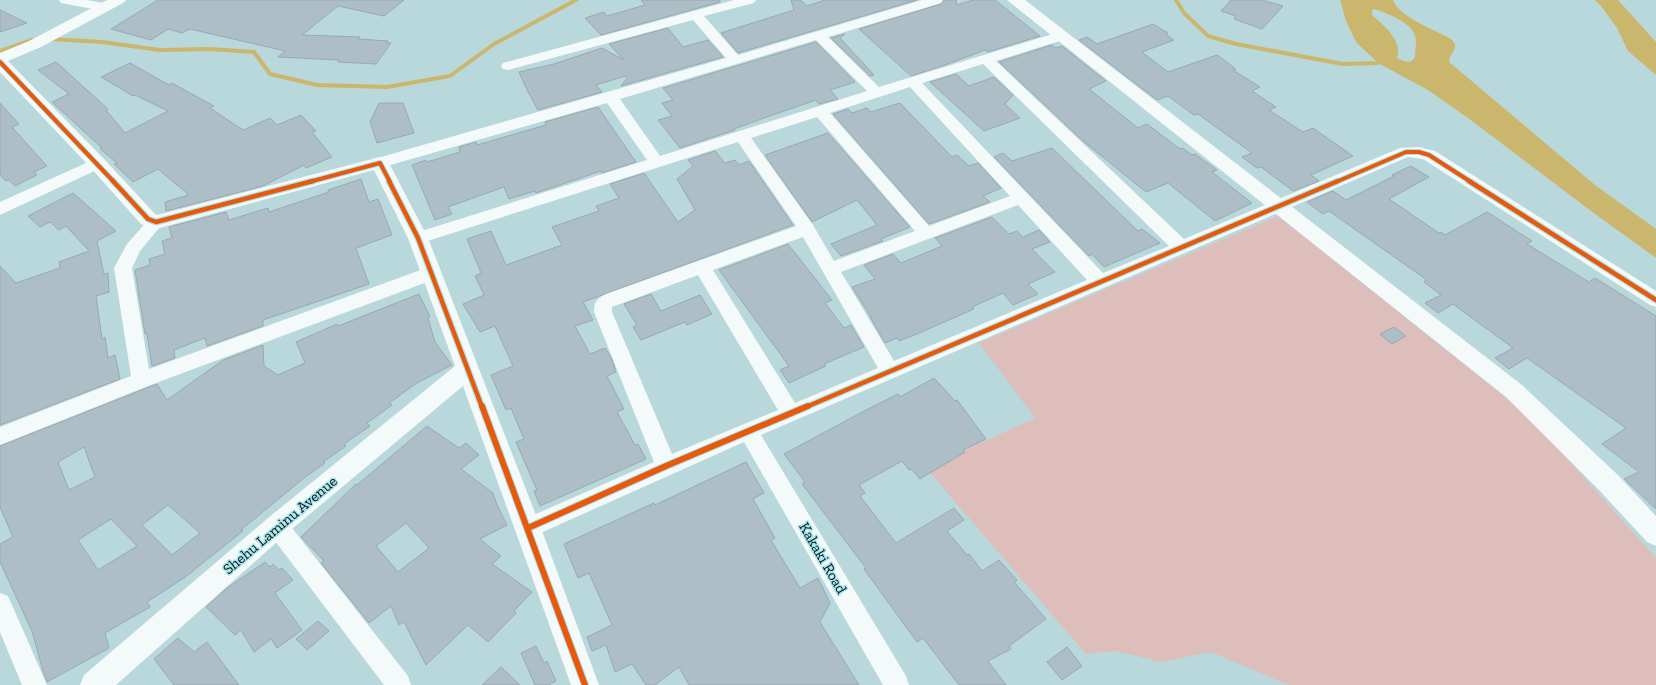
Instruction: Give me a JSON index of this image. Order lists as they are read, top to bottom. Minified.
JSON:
{"streets":{"street":["Shehu Laminu Avenue","Kakaki Road"]}}
